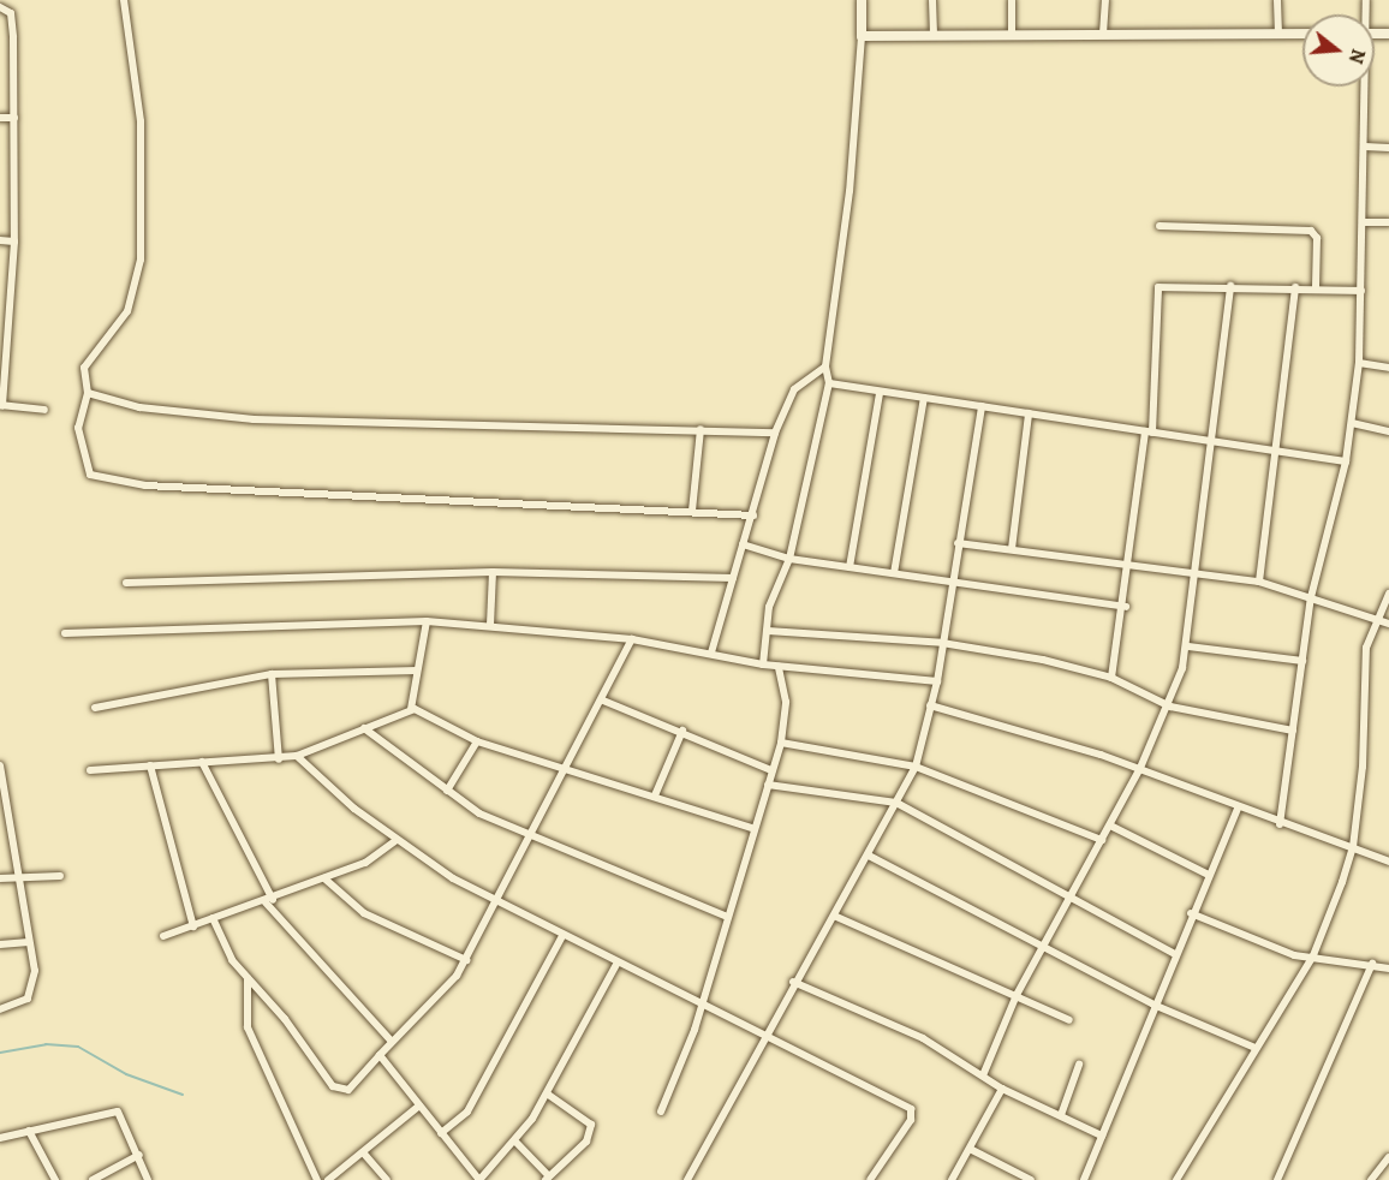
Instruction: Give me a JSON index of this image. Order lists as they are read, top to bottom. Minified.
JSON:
{"north":"right"}
